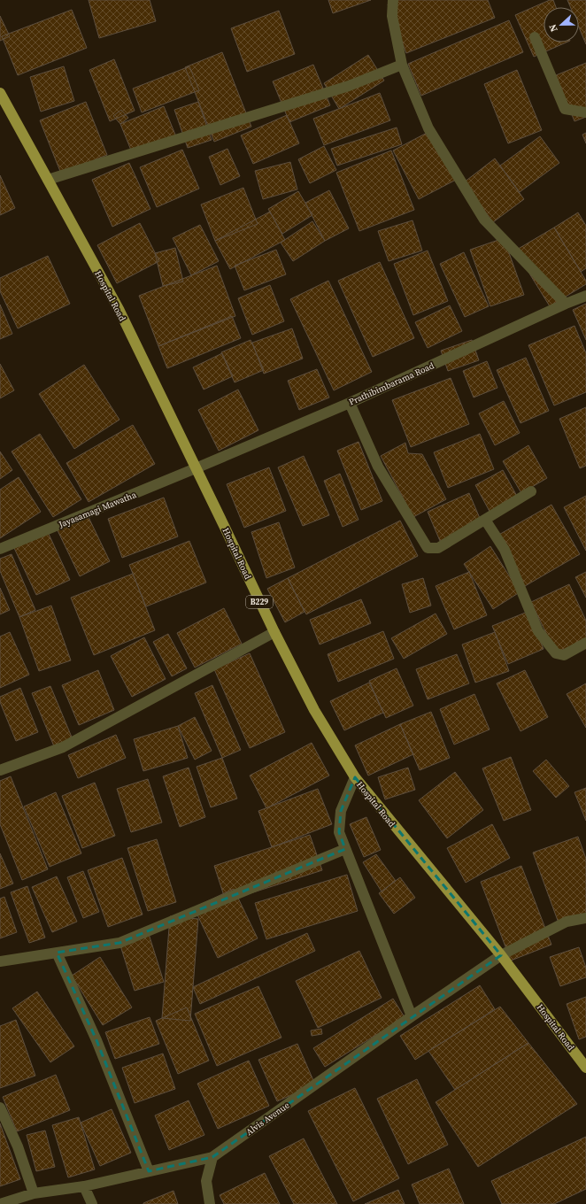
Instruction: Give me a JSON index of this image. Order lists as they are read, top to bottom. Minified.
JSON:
{"streets":{"main road":["Hospital Road","B229"],"street":["Prathibimbarama Road","Jayasamagi Mawatha","Alvis Avenue"]},"crossings":[["Hospital Road","Prathibimbarama Road"],["Hospital Road","Jayasamagi Mawatha"],["Hospital Road","Alvis Avenue"],["Prathibimbarama Road","Jayasamagi Mawatha"]],"north":"left"}
